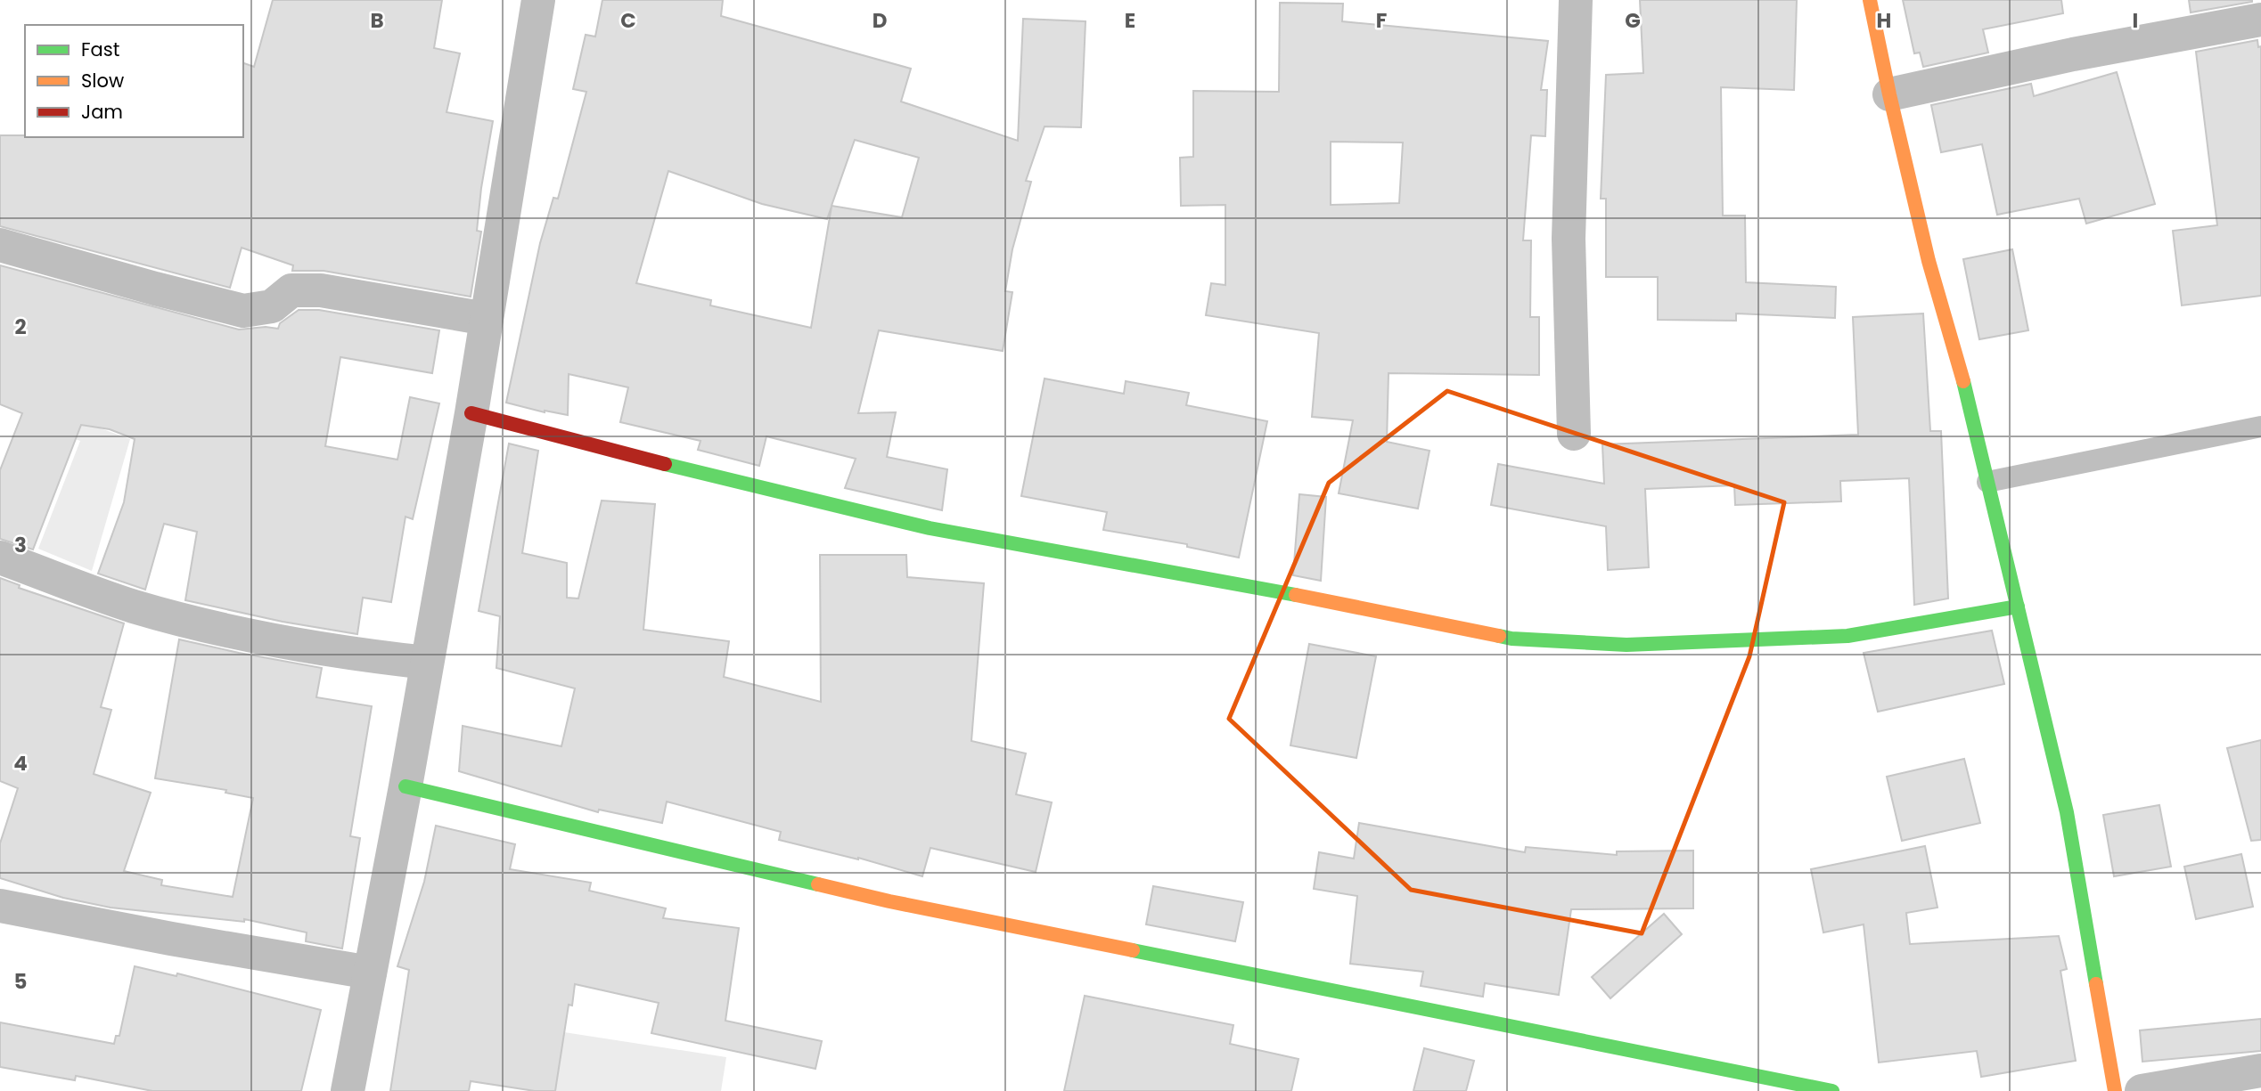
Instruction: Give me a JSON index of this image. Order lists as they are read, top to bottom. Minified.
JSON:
{"legend":["Fast","Slow","Jam"],"grid":{"columns":["B","C","D","E","F","G","H","I"],"rows":["2","3","4","5"]}}
